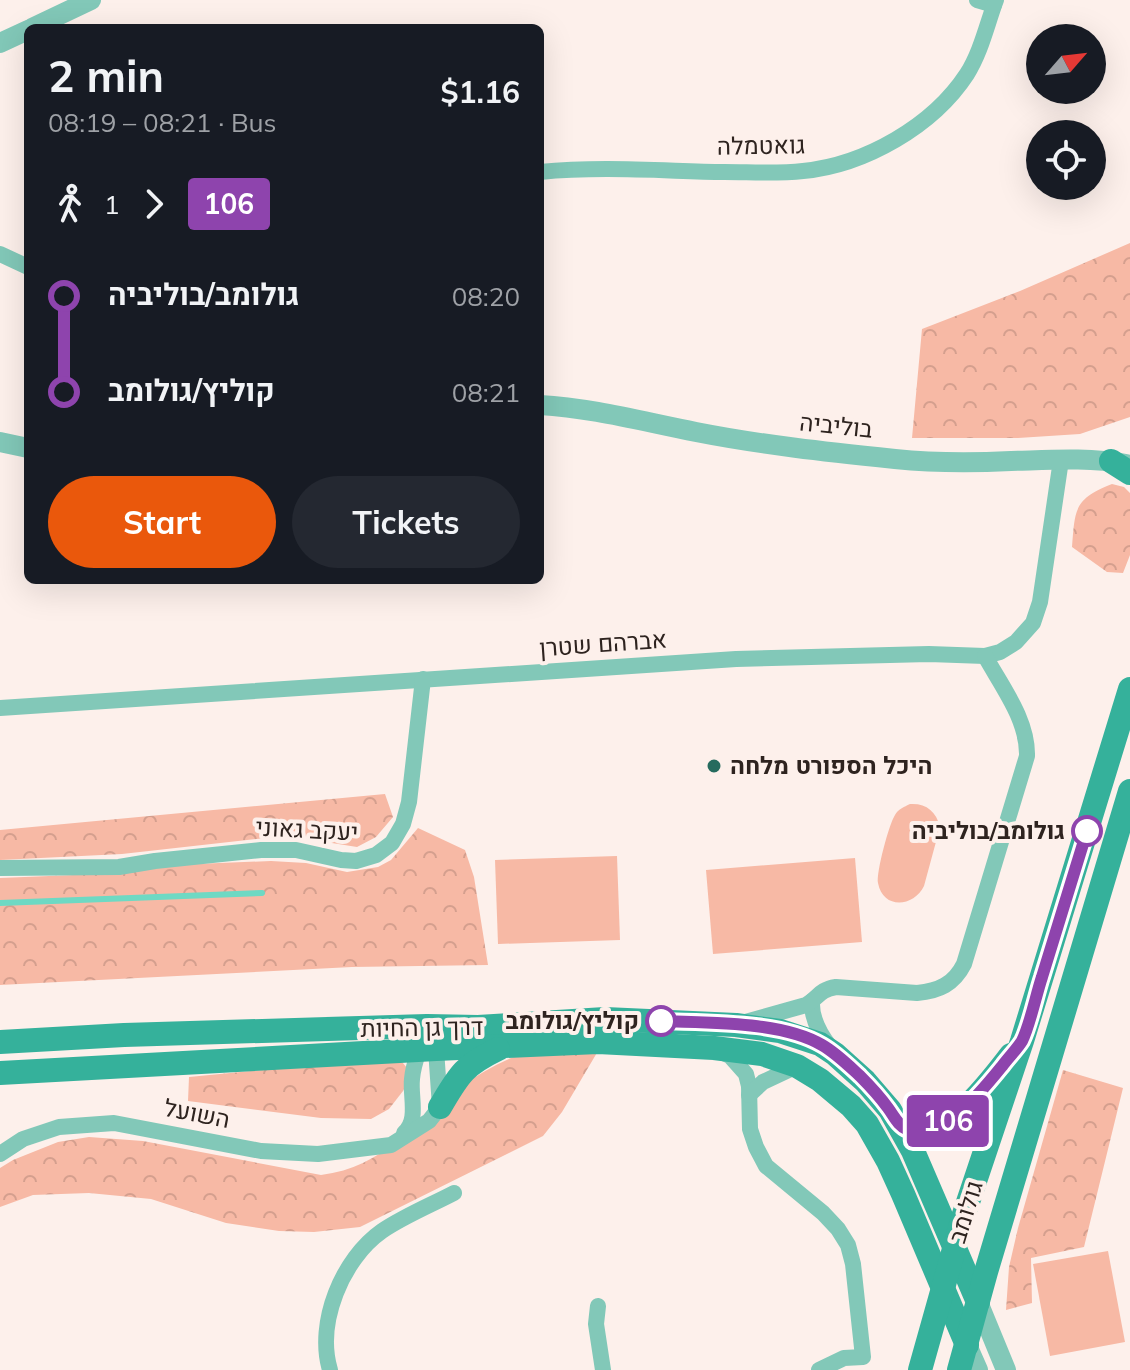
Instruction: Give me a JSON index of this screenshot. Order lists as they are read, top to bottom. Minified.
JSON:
{"streets":{"main road":["דרך גן החיות","גולומב"],"street":["גואטמלה","בוליביה","אברהם שטרן","יעקב גאוני","השועל"]},"crossings":[["בוליביה","אברהם שטרן"],["אברהם שטרן","יעקב גאוני"],["דרך גן החיות","גולומב"]],"places":["היכל הספורט מלחה","גולומב/בוליביה","קוליץ/גולומב"],"lines":["bus line 106"],"north":"top right","page":{"on_map":"106","heading":["2 min","08:19 – 08:21 · Bus","$1.16"],"legs":["1","106"],"list":[{"name":"גולומב/בוליביה","value":"08:20"},{"name":"קוליץ/גולומב","value":"08:21"}],"buttons":["Start","Tickets"]}}
